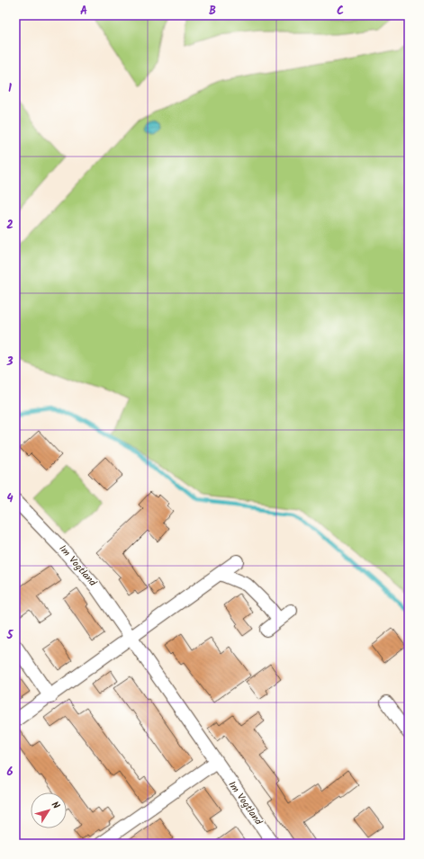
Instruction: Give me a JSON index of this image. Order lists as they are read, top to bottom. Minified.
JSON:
{"streets":{"street":["Im Vogtland"]},"north":"top right","grid":{"columns":["A","B","C"],"rows":["1","2","3","4","5","6"]}}
